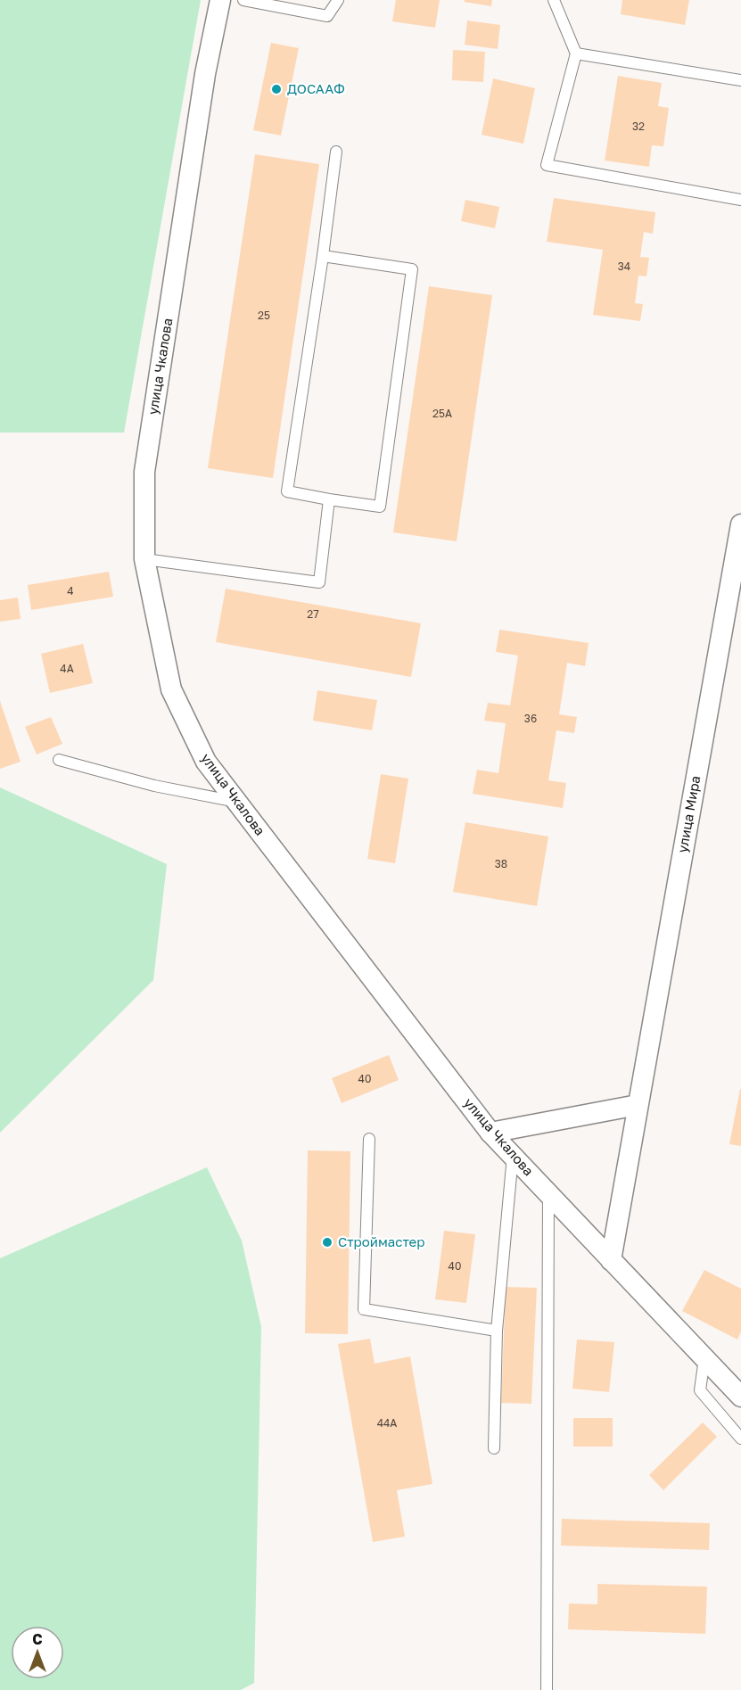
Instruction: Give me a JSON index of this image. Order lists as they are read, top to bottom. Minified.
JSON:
{"streets":{"street":["улица Чкалова","улица Мира"]},"crossings":[["улица Чкалова","улица Мира"]],"places":["ДОСААФ","Строймастер"],"house_numbers":["32","34","25","25А","4","27","4А","36","38","40","40","44А"],"north":"top"}
